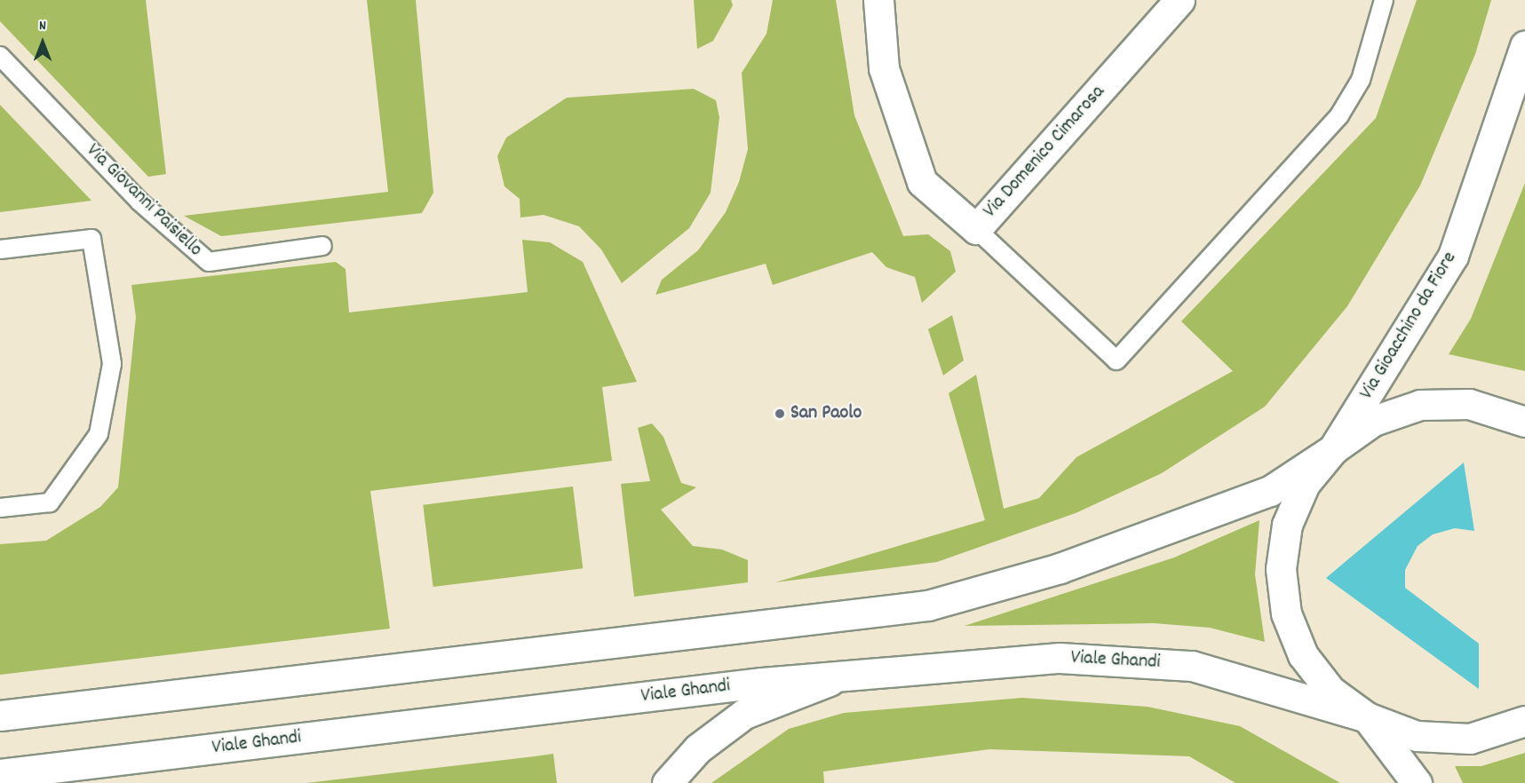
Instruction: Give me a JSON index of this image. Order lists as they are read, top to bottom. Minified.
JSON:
{"streets":{"main road":["Via Domenico Cimarosa","Via Gioacchino da Fiore","Viale Ghandi"],"lane":["Via Giovanni Paisiello"]},"places":["San Paolo"],"north":"top"}
